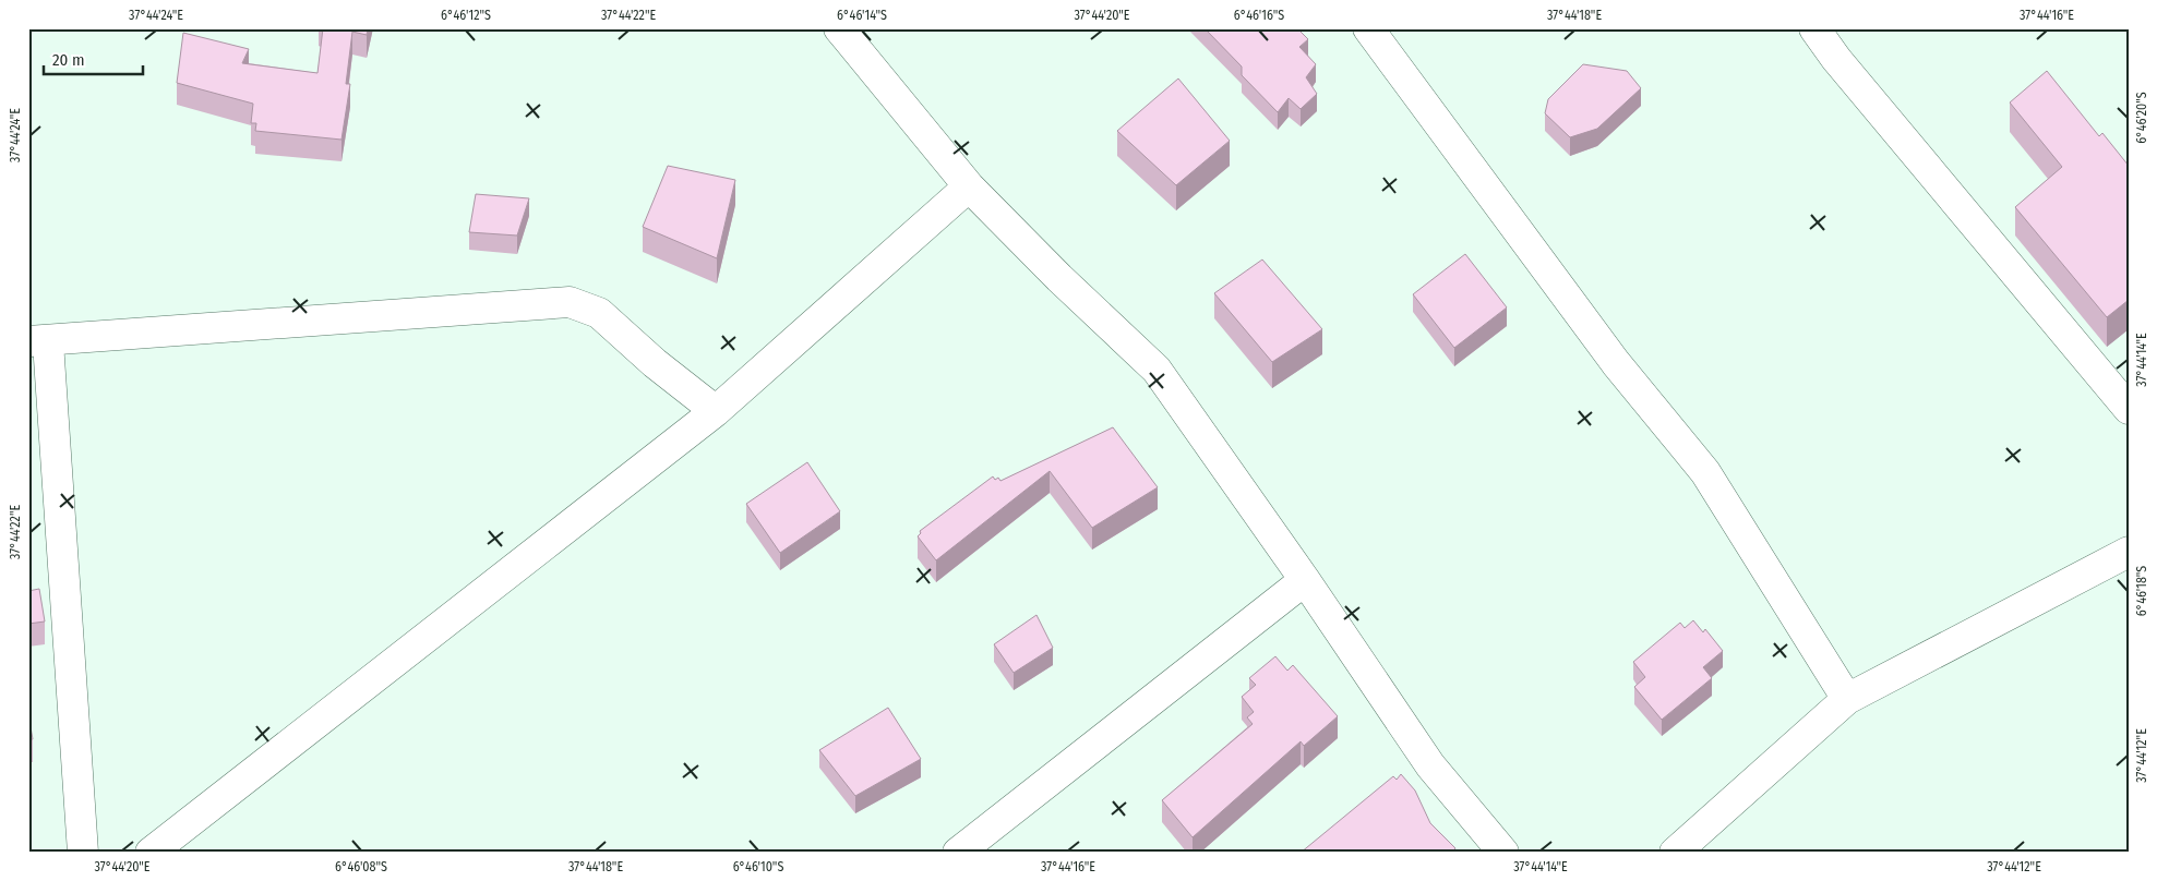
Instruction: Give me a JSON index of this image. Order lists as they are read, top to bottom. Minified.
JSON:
{"scale_bar":"20 m","coordinates":["37°44'24\"E","6°46'12\"S","37°44'22\"E","6°46'14\"S","37°44'20\"E","6°46'16\"S","37°44'18\"E","37°44'16\"E","6°46'20\"S","37°44'14\"E","6°46'18\"S","37°44'12\"E","6°46'08\"S","6°46'10\"S"]}
